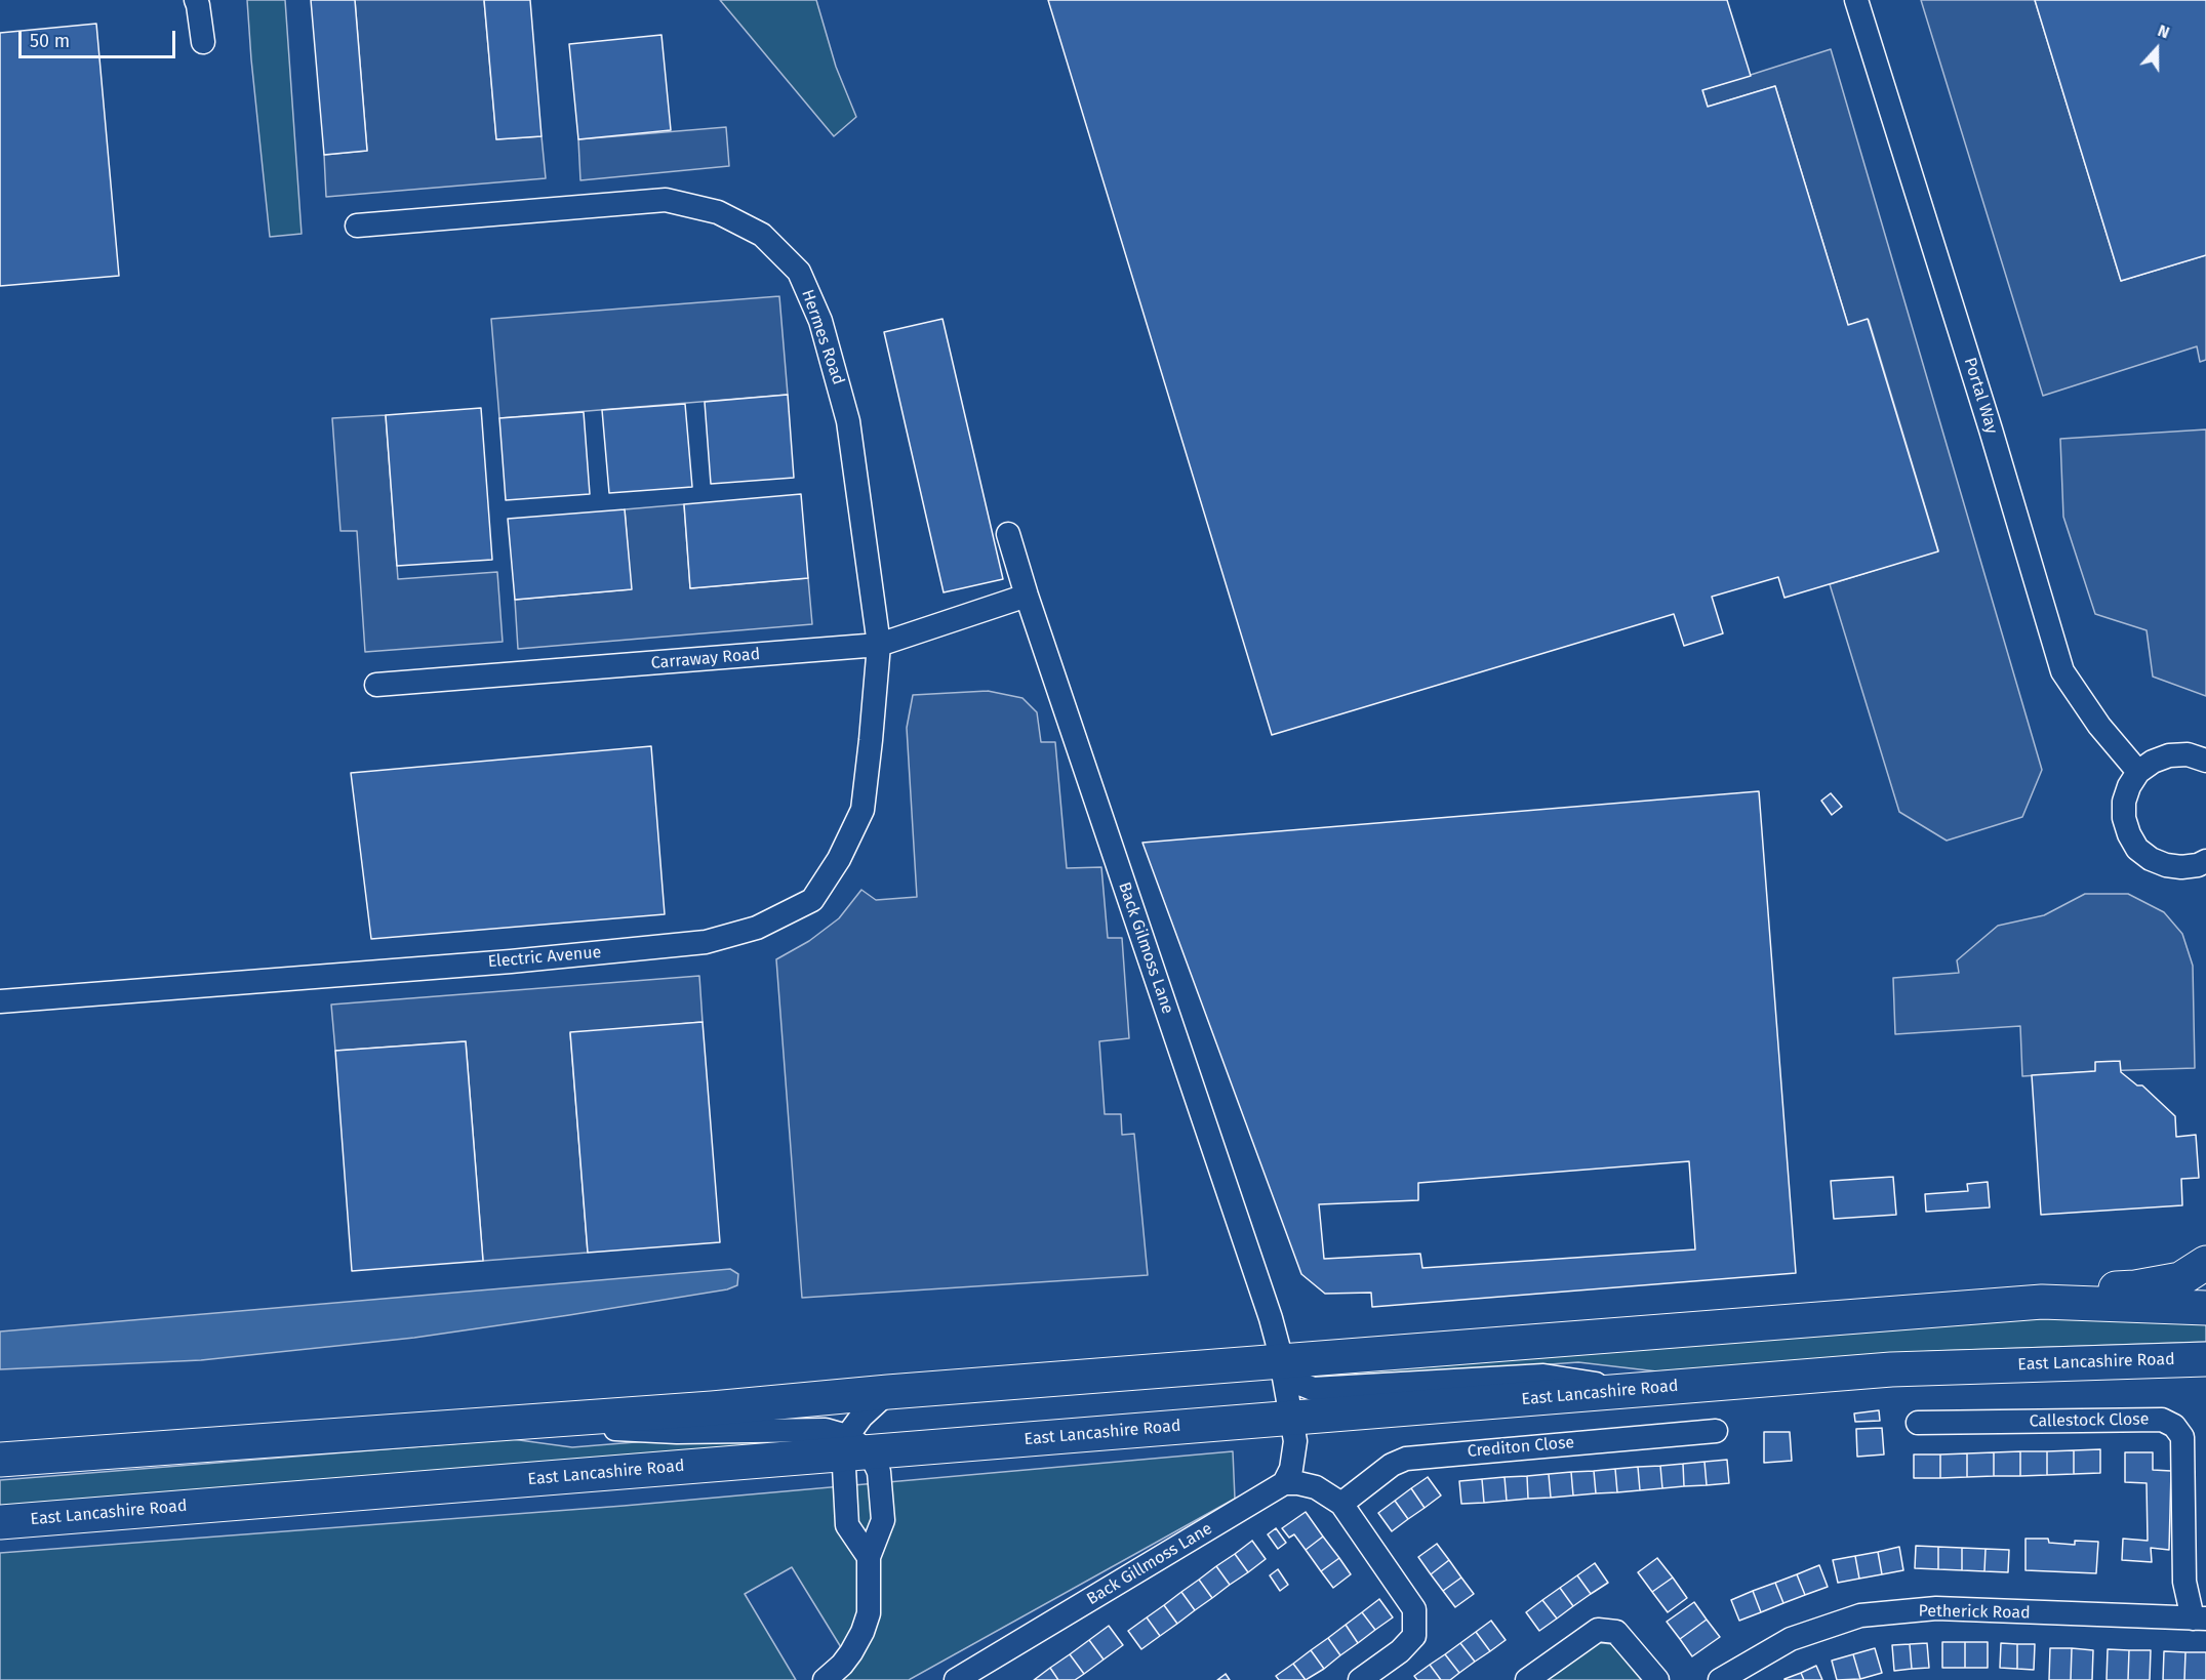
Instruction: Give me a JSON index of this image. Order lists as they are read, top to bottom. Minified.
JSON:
{"streets":{"highway":["East Lancashire Road"],"street":["Hermes Road","Portal Way","Carraway Road","Back Gilmoss Lane","Electric Avenue","Callestock Close","Crediton Close","Back Gillmoss Lane","Petherick Road"]},"crossings":[["Hermes Road","Carraway Road"],["Hermes Road","Electric Avenue"],["Carraway Road","Back Gilmoss Lane"],["Carraway Road","Electric Avenue"],["Back Gilmoss Lane","East Lancashire Road"],["Callestock Close","Petherick Road"]],"scale_bar":"50 m","north":"top"}
